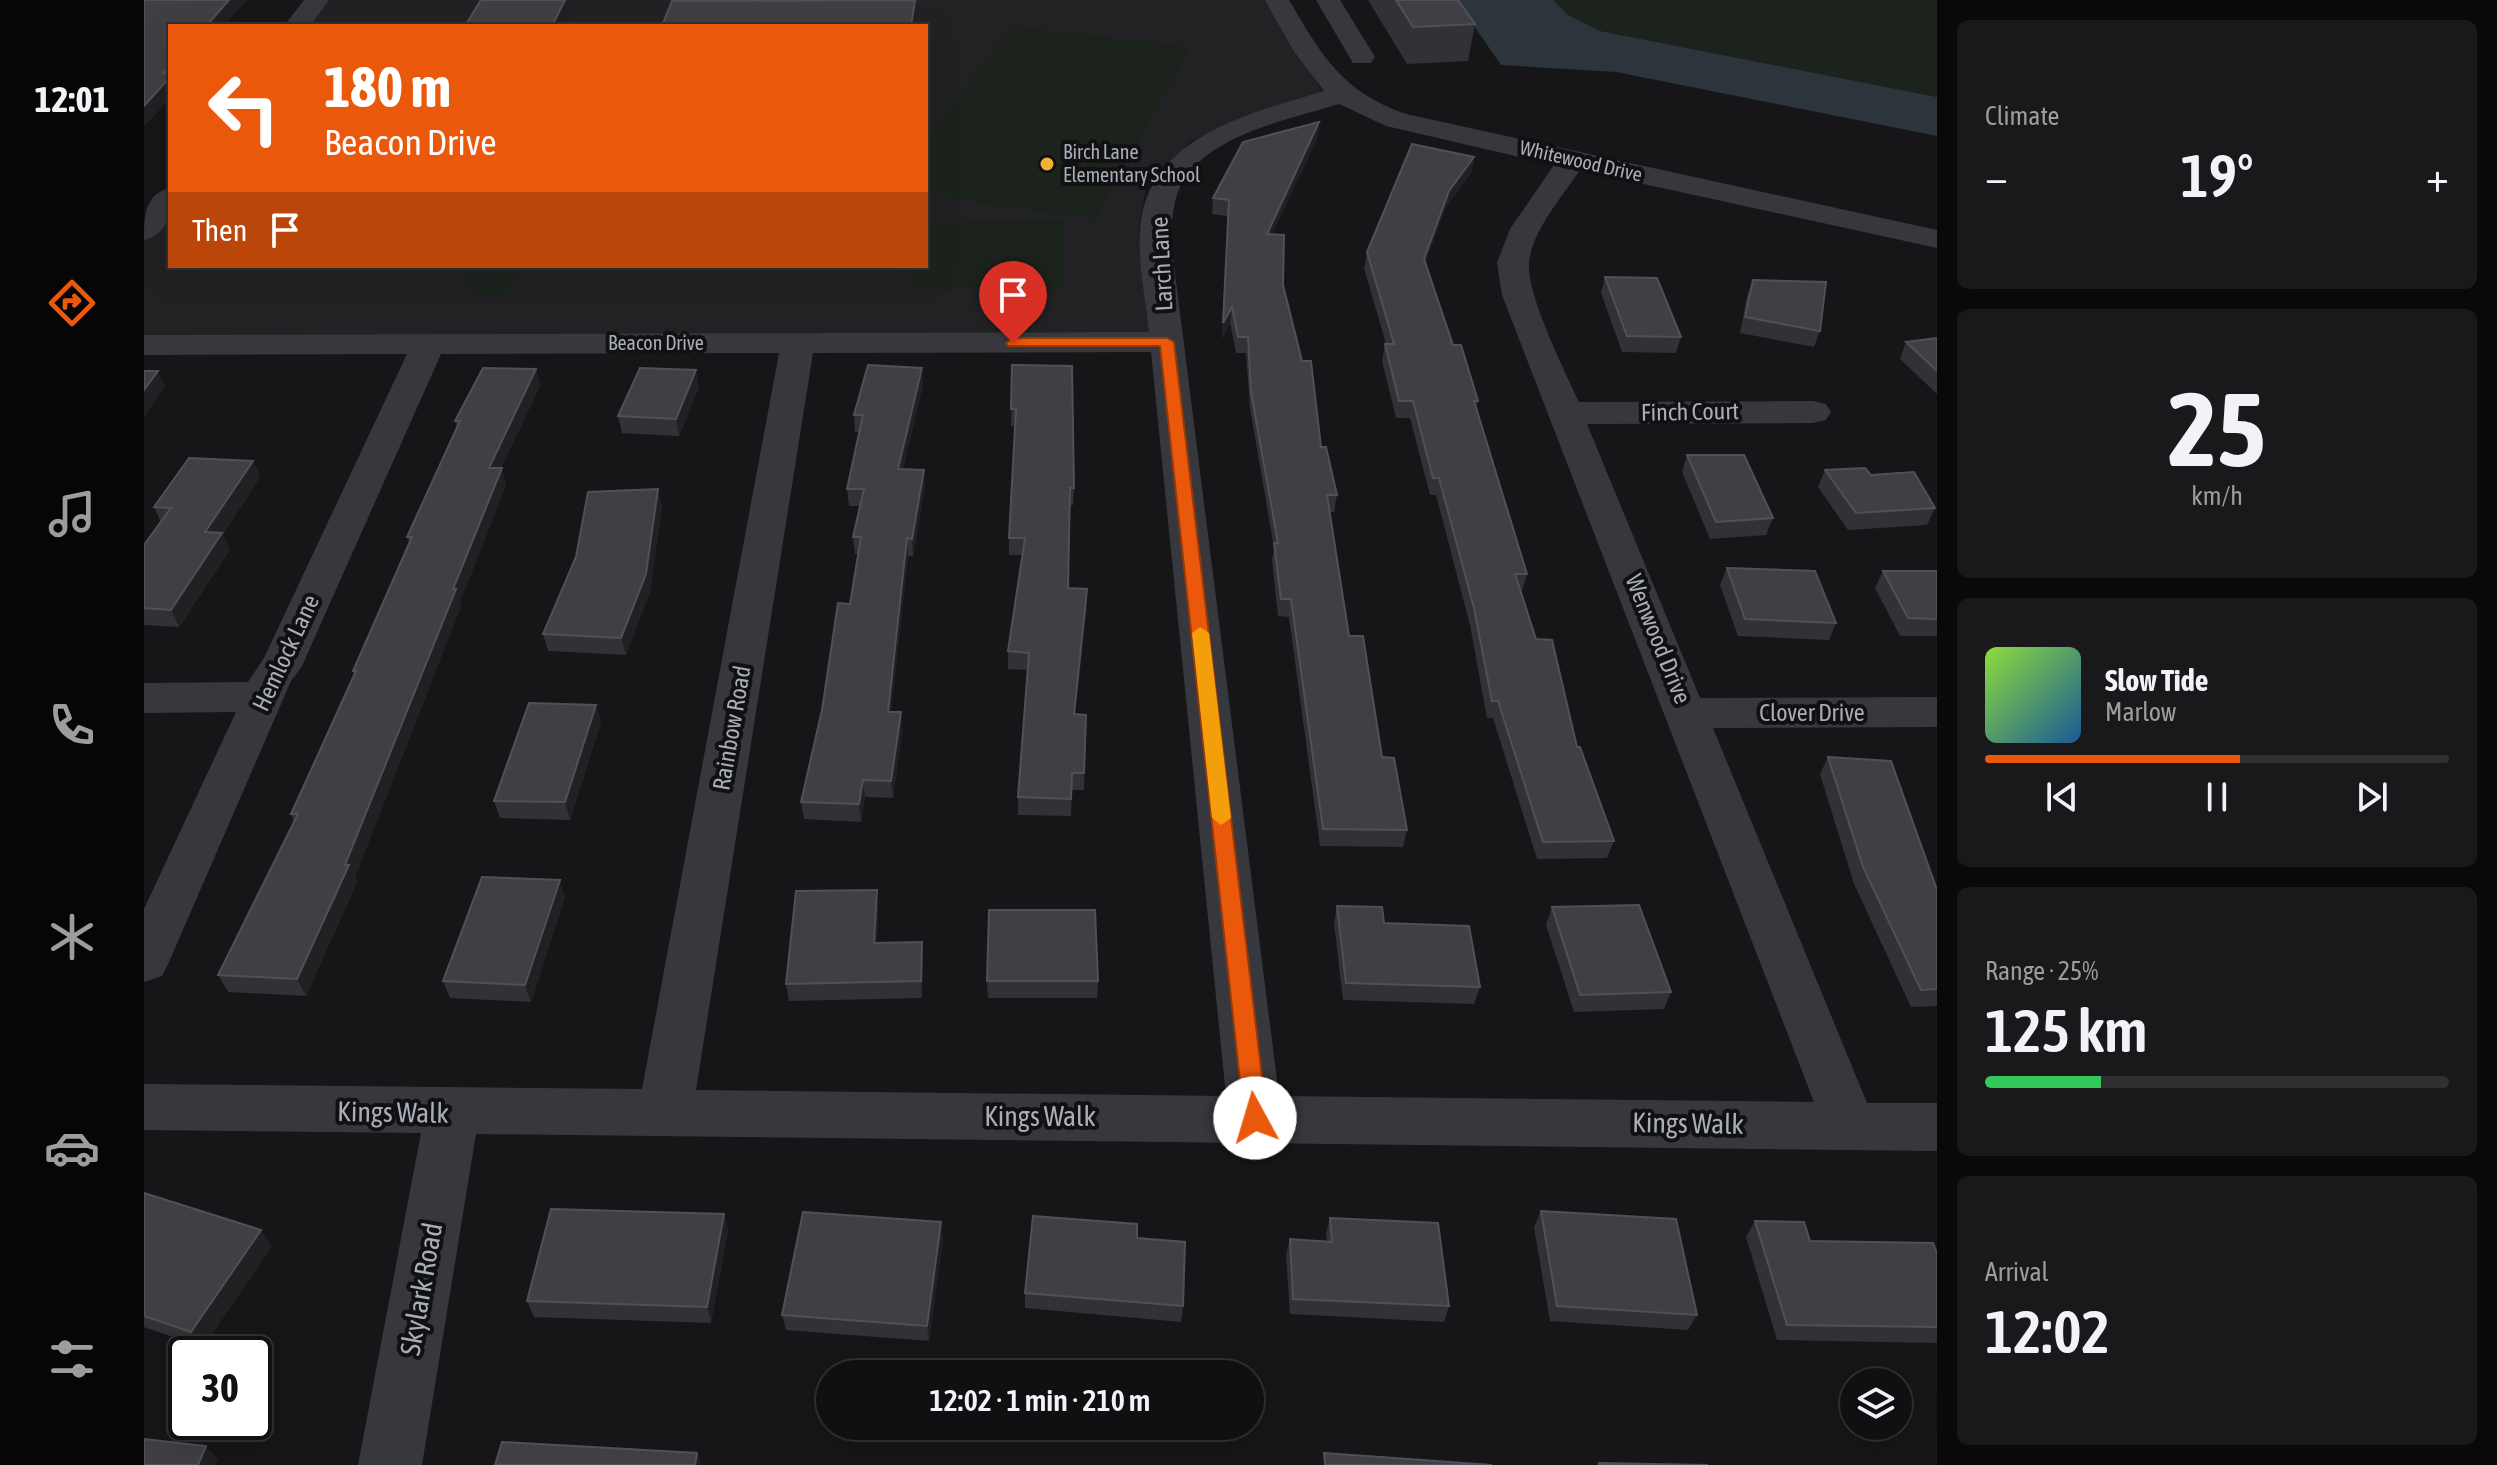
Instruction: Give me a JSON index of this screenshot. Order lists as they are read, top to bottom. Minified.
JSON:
{"streets":{"street":["Whitewood Drive","Larch Lane","Beacon Drive","Finch Court","Wenwood Drive","Hemlock Lane","Clover Drive","Rainbow Road","Kings Walk","Skylark Road"]},"crossings":[["Whitewood Drive","Larch Lane"],["Whitewood Drive","Wenwood Drive"],["Larch Lane","Beacon Drive"],["Larch Lane","Kings Walk"],["Beacon Drive","Hemlock Lane"],["Beacon Drive","Rainbow Road"],["Finch Court","Wenwood Drive"],["Wenwood Drive","Clover Drive"],["Wenwood Drive","Kings Walk"],["Rainbow Road","Kings Walk"],["Kings Walk","Skylark Road"]],"places":["Birch Lane Elementary School"],"page":{"tabs":"12:01","tile":["Climate",["25","km/h"],["Range · 25%","125 km"],["Arrival","12:02"]],"turn":["180 m","Beacon Drive"],"heat":["−","19°","+"],"then":"Then","song":["Slow Tide","Marlow"],"limit":"30","trip":"12:02 · 1 min · 210 m"}}
